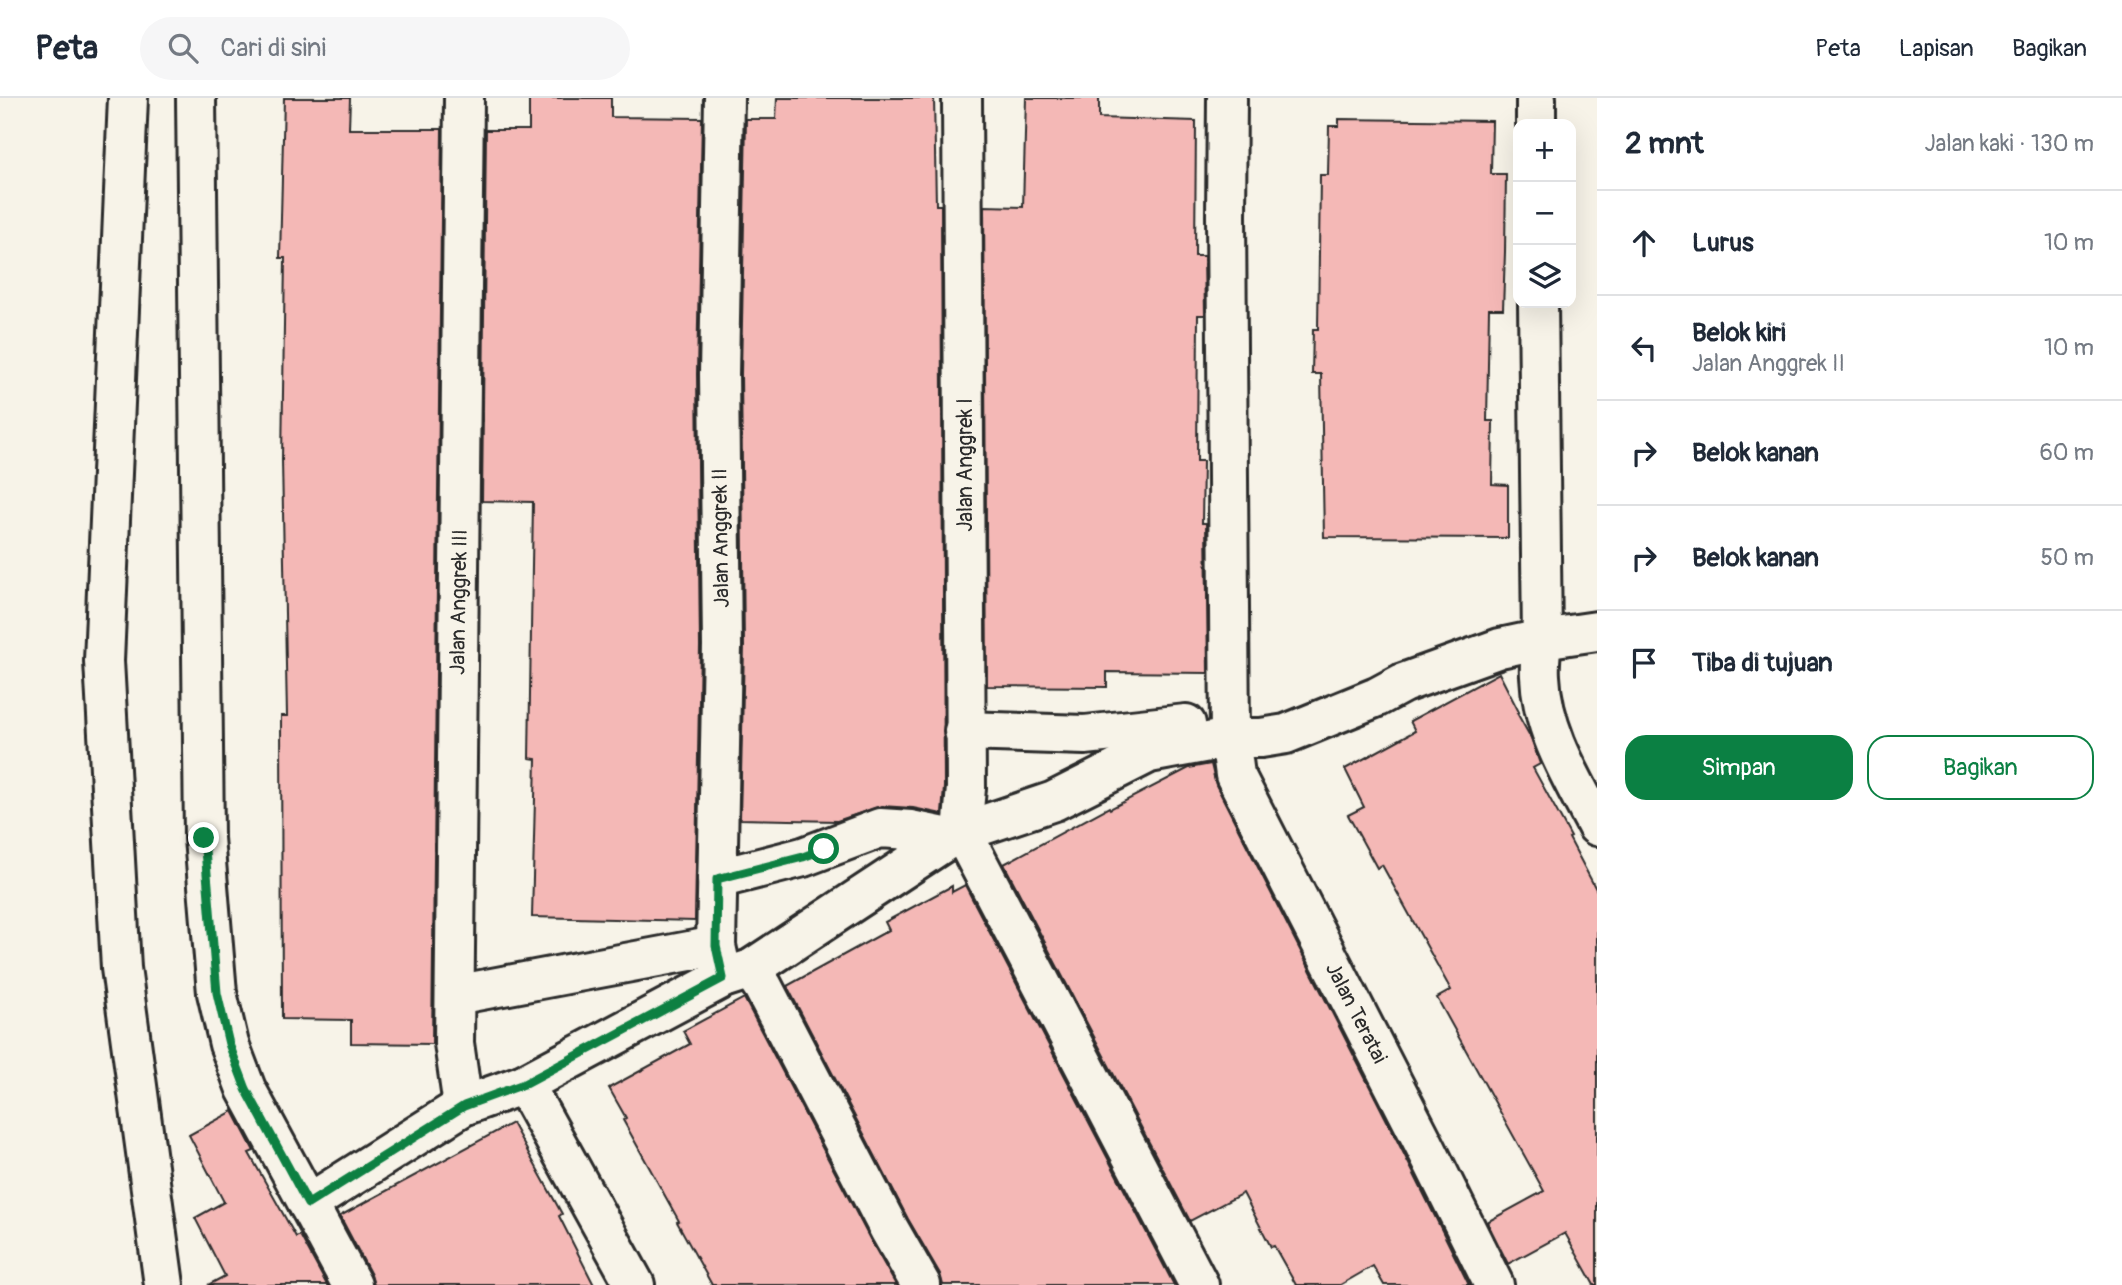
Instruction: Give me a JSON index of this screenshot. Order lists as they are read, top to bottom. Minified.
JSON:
{"streets":{"street":["Jalan Anggrek I","Jalan Anggrek II","Jalan Anggrek III","Jalan Teratai"]},"page":{"header":"Peta","search":"Cari di sini","nav":["Peta","Lapisan","Bagikan"],"heading":["2 mnt","Jalan kaki · 130 m"],"map_buttons":["+","−"],"list":[["Lurus","10 m"],["Belok kiri","Jalan Anggrek II","10 m"],["Belok kanan","60 m"],["Belok kanan","50 m"],"Tiba di tujuan"],"buttons":["Simpan","Bagikan"]}}
